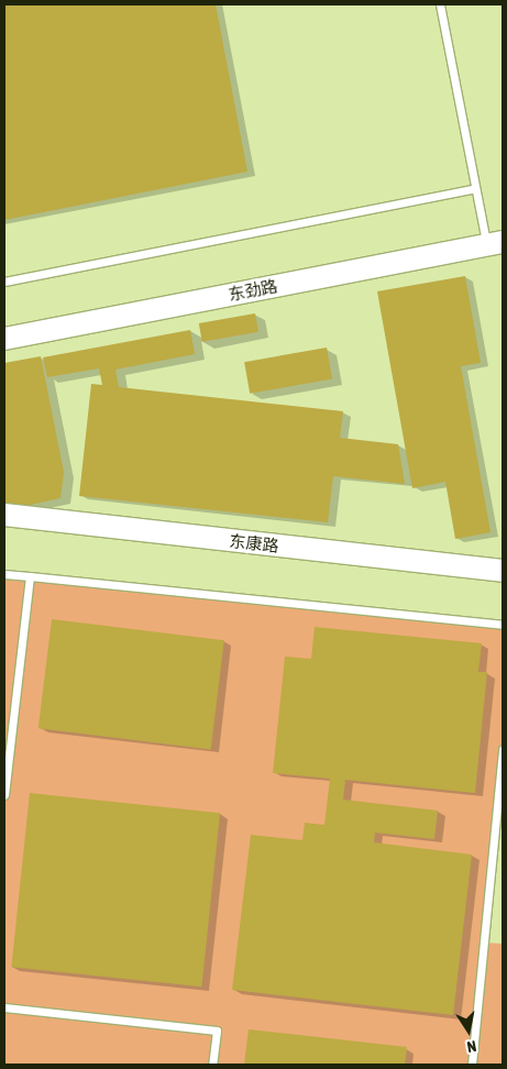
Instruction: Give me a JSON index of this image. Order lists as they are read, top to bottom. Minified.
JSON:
{"streets":{"street":["东劲路","东康路"]},"north":"bottom"}
